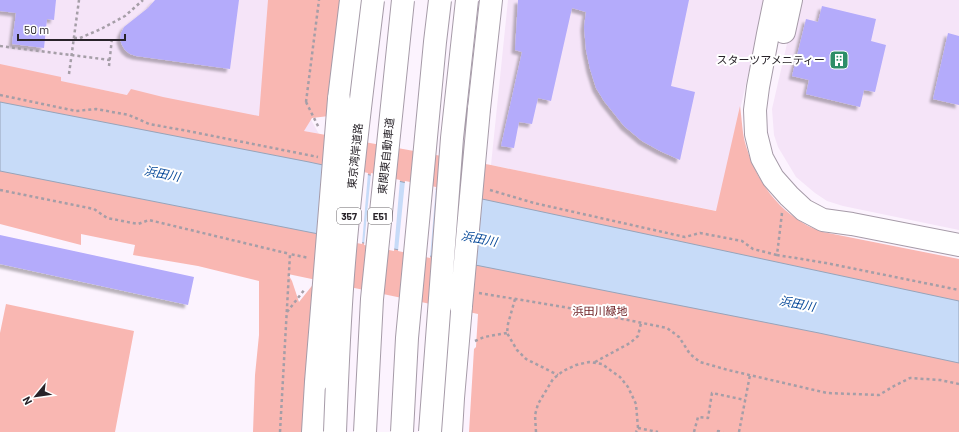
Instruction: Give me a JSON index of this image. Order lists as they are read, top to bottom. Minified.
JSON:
{"streets":{"main road":["東京湾岸道路","東関東自動車道","357","E51"]},"water":["浜田川"],"parks":["浜田川緑地"],"places":{"building":["スターツアメニティー"]},"scale_bar":"50 m","north":"bottom left"}
